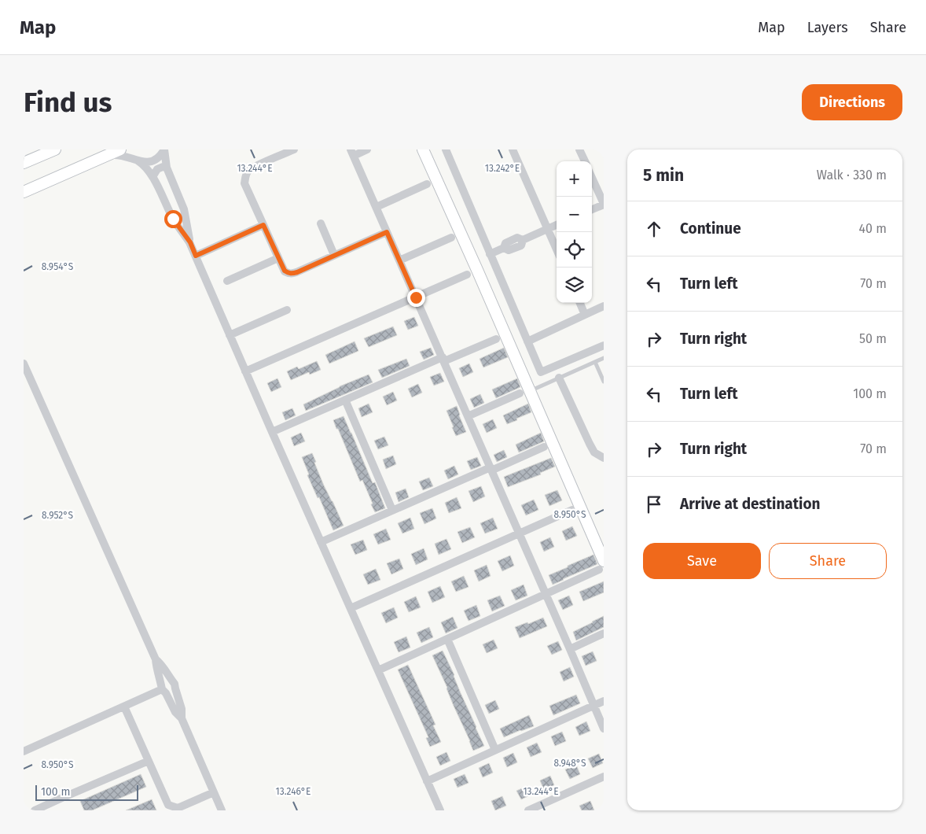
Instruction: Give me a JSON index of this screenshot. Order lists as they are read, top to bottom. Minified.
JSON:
{"scale_bar":"100 m","page":{"header":"Map","nav":["Map","Layers","Share"],"buttons":["Directions",["Save","Share"]],"title":"Find us","heading":["5 min","Walk · 330 m"],"map_buttons":["+","−"],"list":[["Continue","40 m"],["Turn left","70 m"],["Turn right","50 m"],["Turn left","100 m"],["Turn right","70 m"],"Arrive at destination"],"scale":"100 m"},"coordinates":["13.244°E","13.242°E","8.954°S","8.950°S","8.952°S","8.948°S","13.246°E"]}
